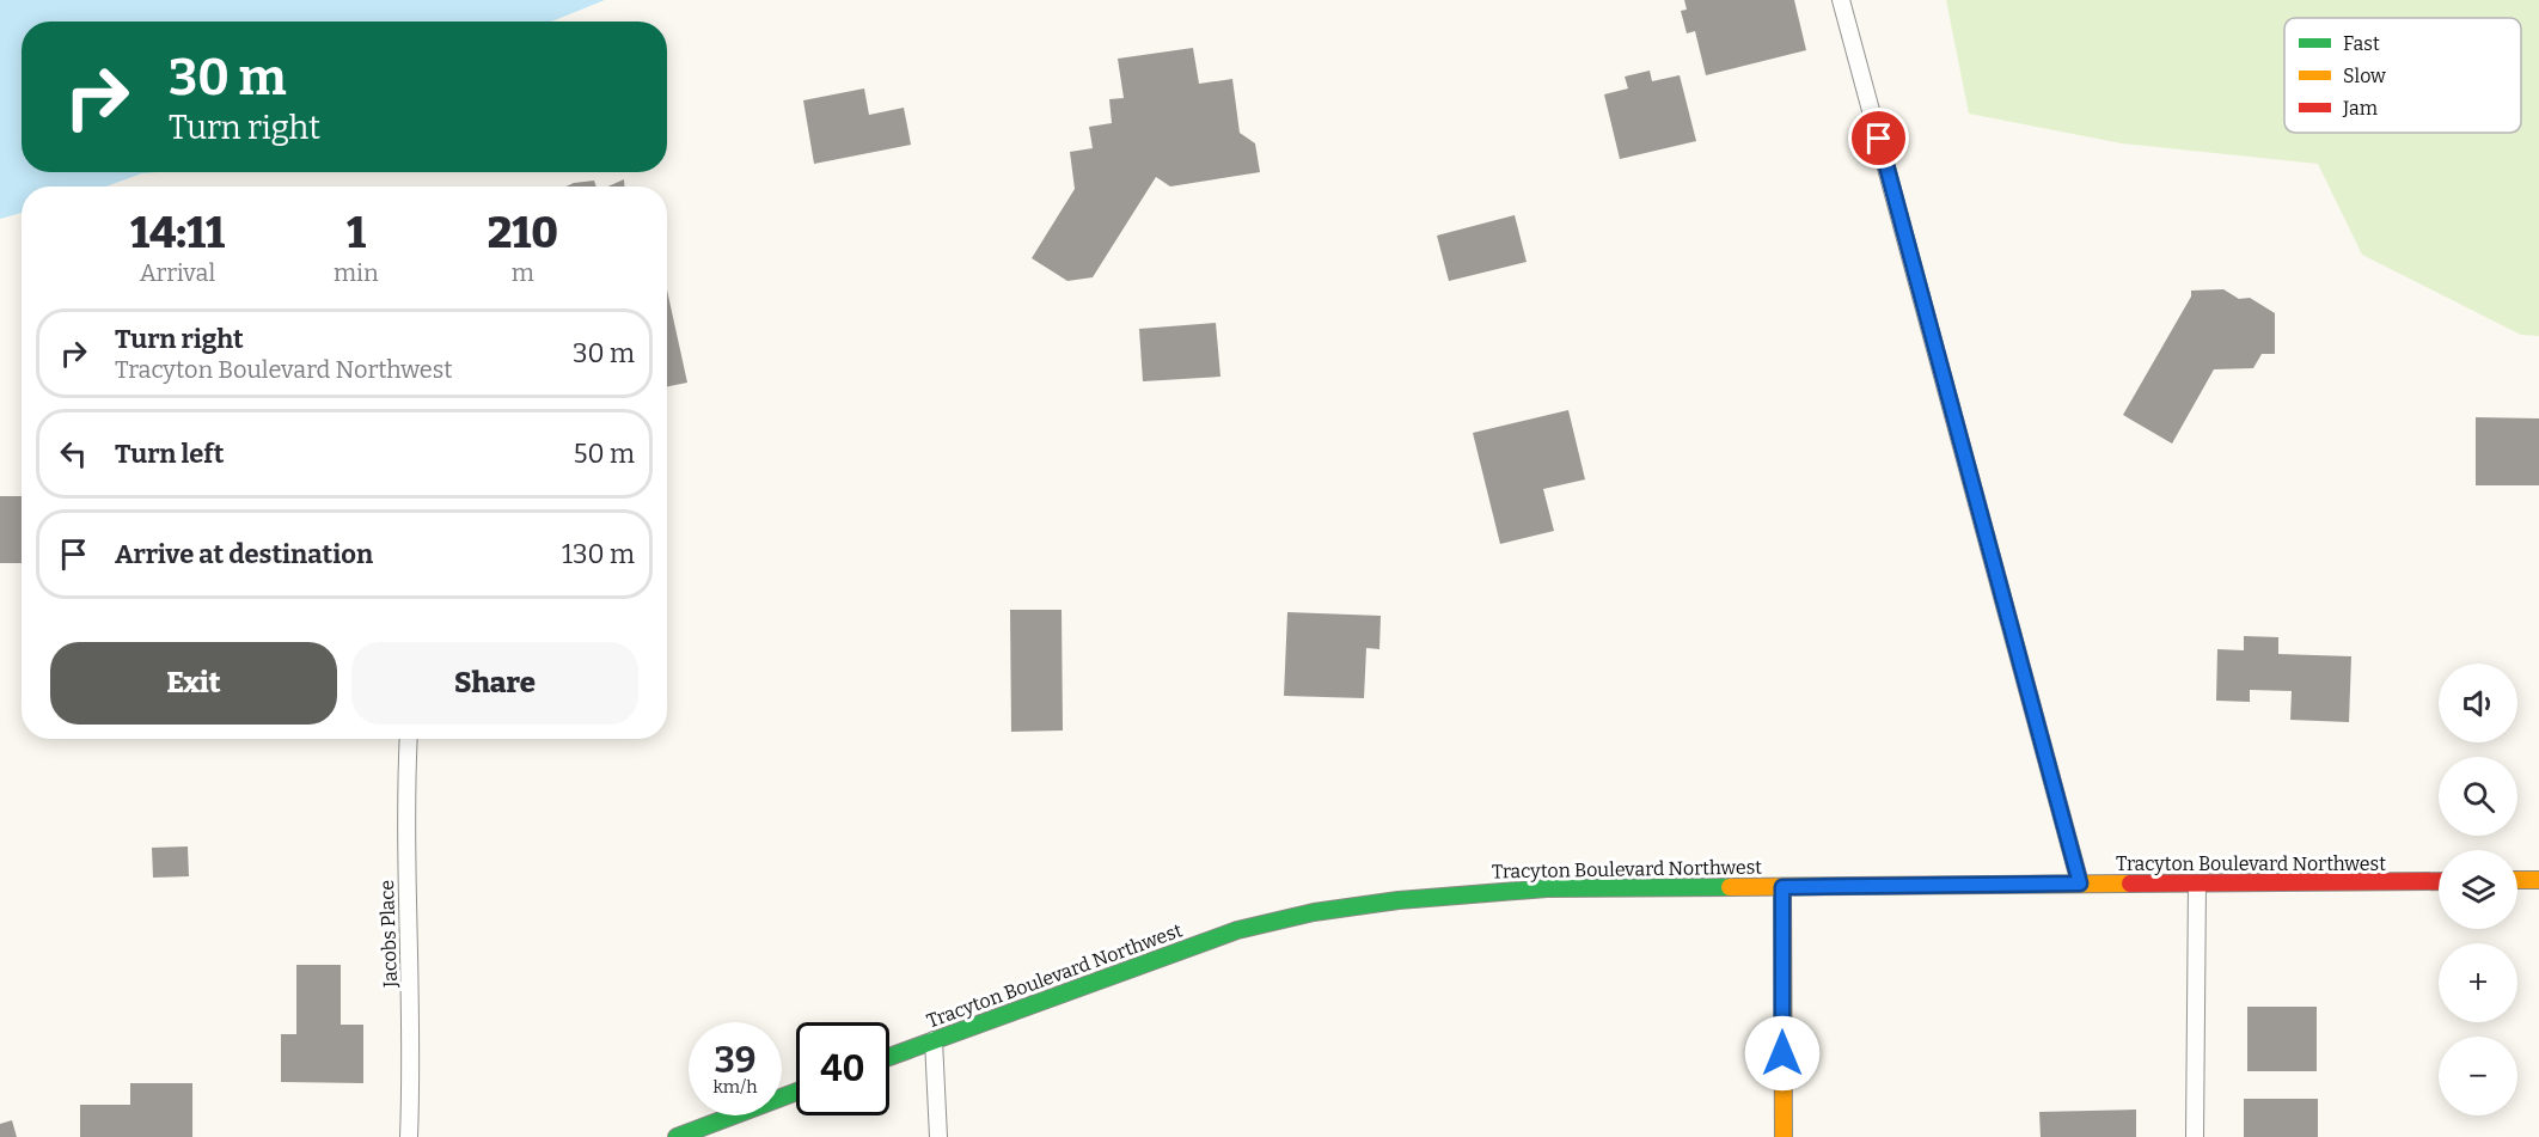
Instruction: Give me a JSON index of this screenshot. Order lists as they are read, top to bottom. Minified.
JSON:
{"streets":{"main road":["Tracyton Boulevard Northwest"],"lane":["Jacobs Place"]},"legend":["Fast","Slow","Jam"],"page":{"turn":["30 m","Turn right"],"eta":["14:11","Arrival","1","min","210","m"],"list":[{"name":"Turn right","note":"Tracyton Boulevard Northwest","value":"30 m"},{"name":"Turn left","value":"50 m"},{"name":"Arrive at destination","value":"130 m"}],"buttons":["Exit","Share"],"map_buttons":["+","−"],"speed":"39 km/h","limit":"40"}}
